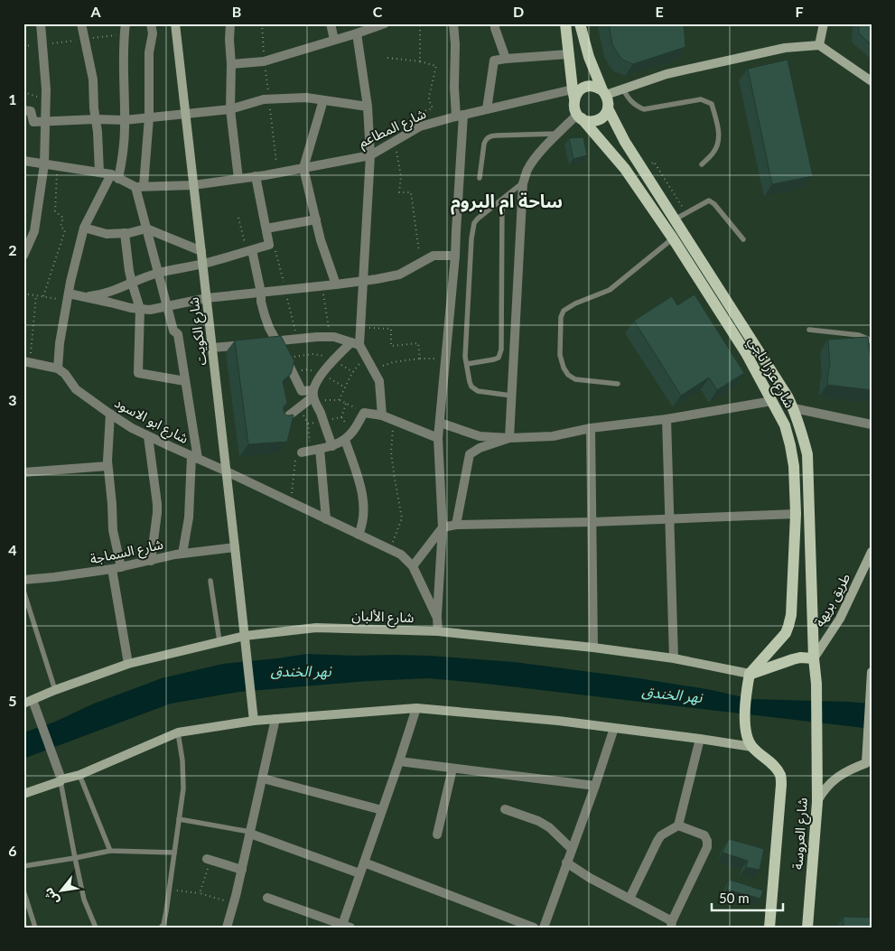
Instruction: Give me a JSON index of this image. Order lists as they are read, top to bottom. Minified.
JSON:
{"streets":{"main road":["شارع الكويت","شارع عزرا ناجي","طريق بريهة","شارع الألبان","شارع العروسة"],"street":["شارع المطاعم","شارع ابو الاسود","شارع السماجة"]},"crossings":[["شارع المطاعم","شارع الكويت"],["شارع المطاعم","شارع عزرا ناجي"],["شارع الكويت","شارع ابو الاسود"],["شارع الكويت","شارع السماجة"],["شارع الكويت","شارع الألبان"],["شارع عزرا ناجي","طريق بريهة"],["شارع عزرا ناجي","شارع الألبان"],["شارع عزرا ناجي","شارع العروسة"]],"districts":["ساحة ام البروم"],"water":["نهر الخندق"],"scale_bar":"50 m","north":"bottom left","grid":{"columns":["A","B","C","D","E","F"],"rows":["1","2","3","4","5","6"]}}
